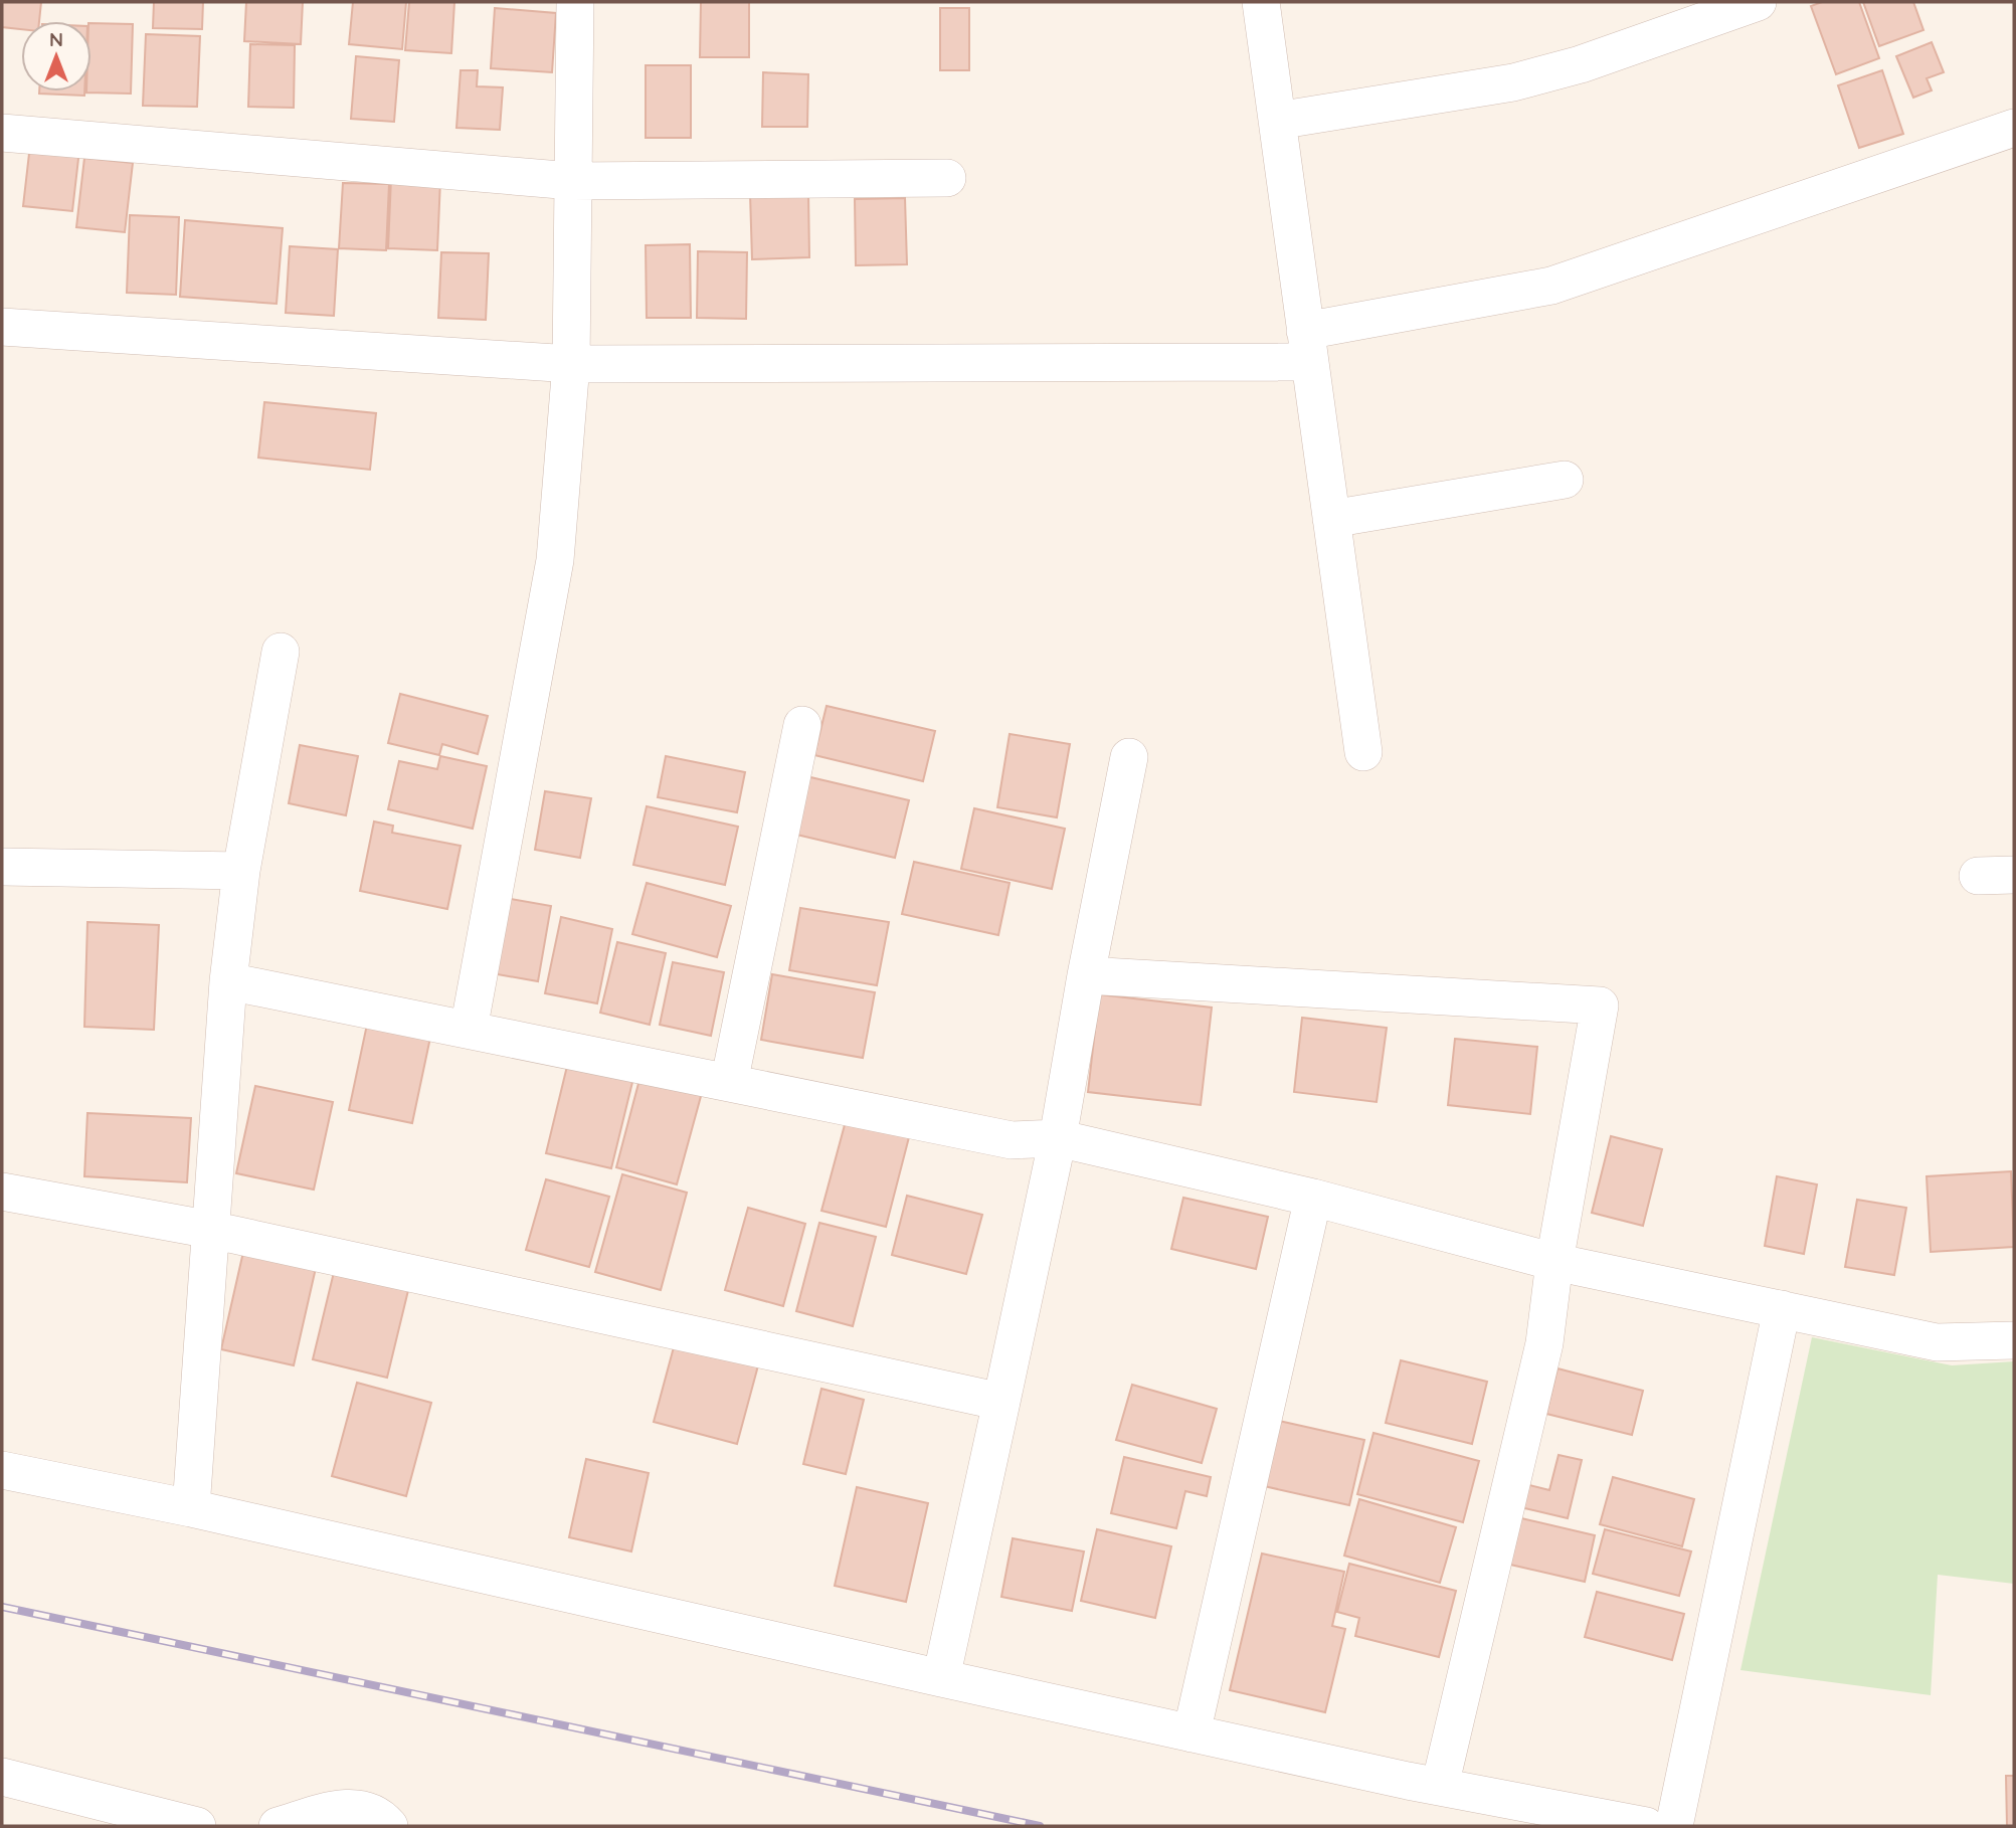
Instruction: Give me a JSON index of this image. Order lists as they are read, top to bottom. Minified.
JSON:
{"north":"top"}
